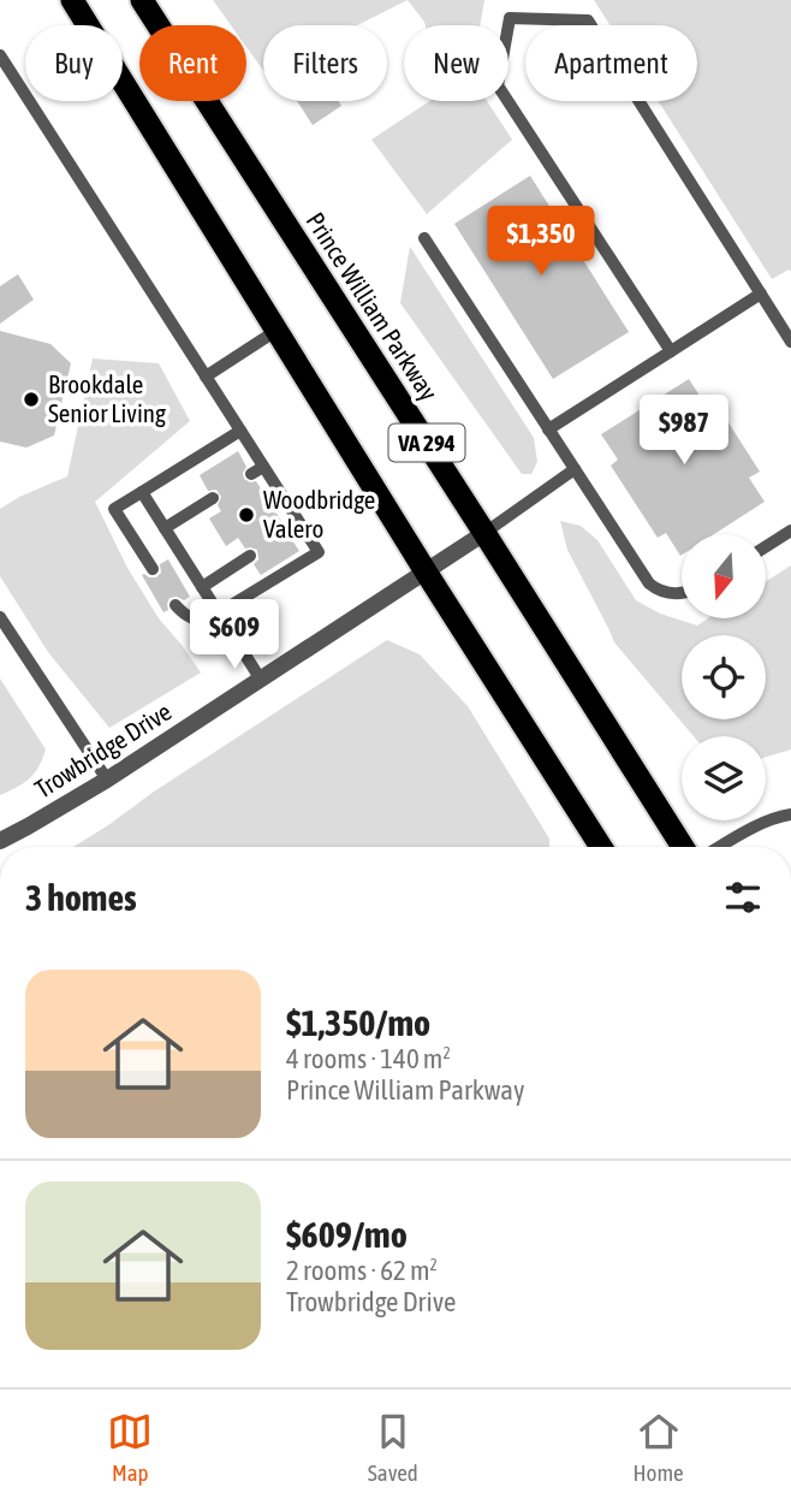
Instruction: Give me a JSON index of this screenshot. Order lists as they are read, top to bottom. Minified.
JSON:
{"streets":{"highway":["Prince William Parkway","VA 294"],"street":["Trowbridge Drive"]},"crossings":[["Prince William Parkway","Trowbridge Drive"],["VA 294","Trowbridge Drive"]],"places":["Brookdale Senior Living","Woodbridge Valero"],"north":"bottom","page":{"chip":["Buy","Rent","Filters","New","Apartment"],"price":["$1,350","$987","$609"],"heading":"3 homes","list":[{"name":"$1,350/mo","note":"4 rooms · 140 m² · Prince William Parkway"},{"name":"$609/mo","note":"2 rooms · 62 m² · Trowbridge Drive"}],"tabs":["Map","Saved","Home"]}}
